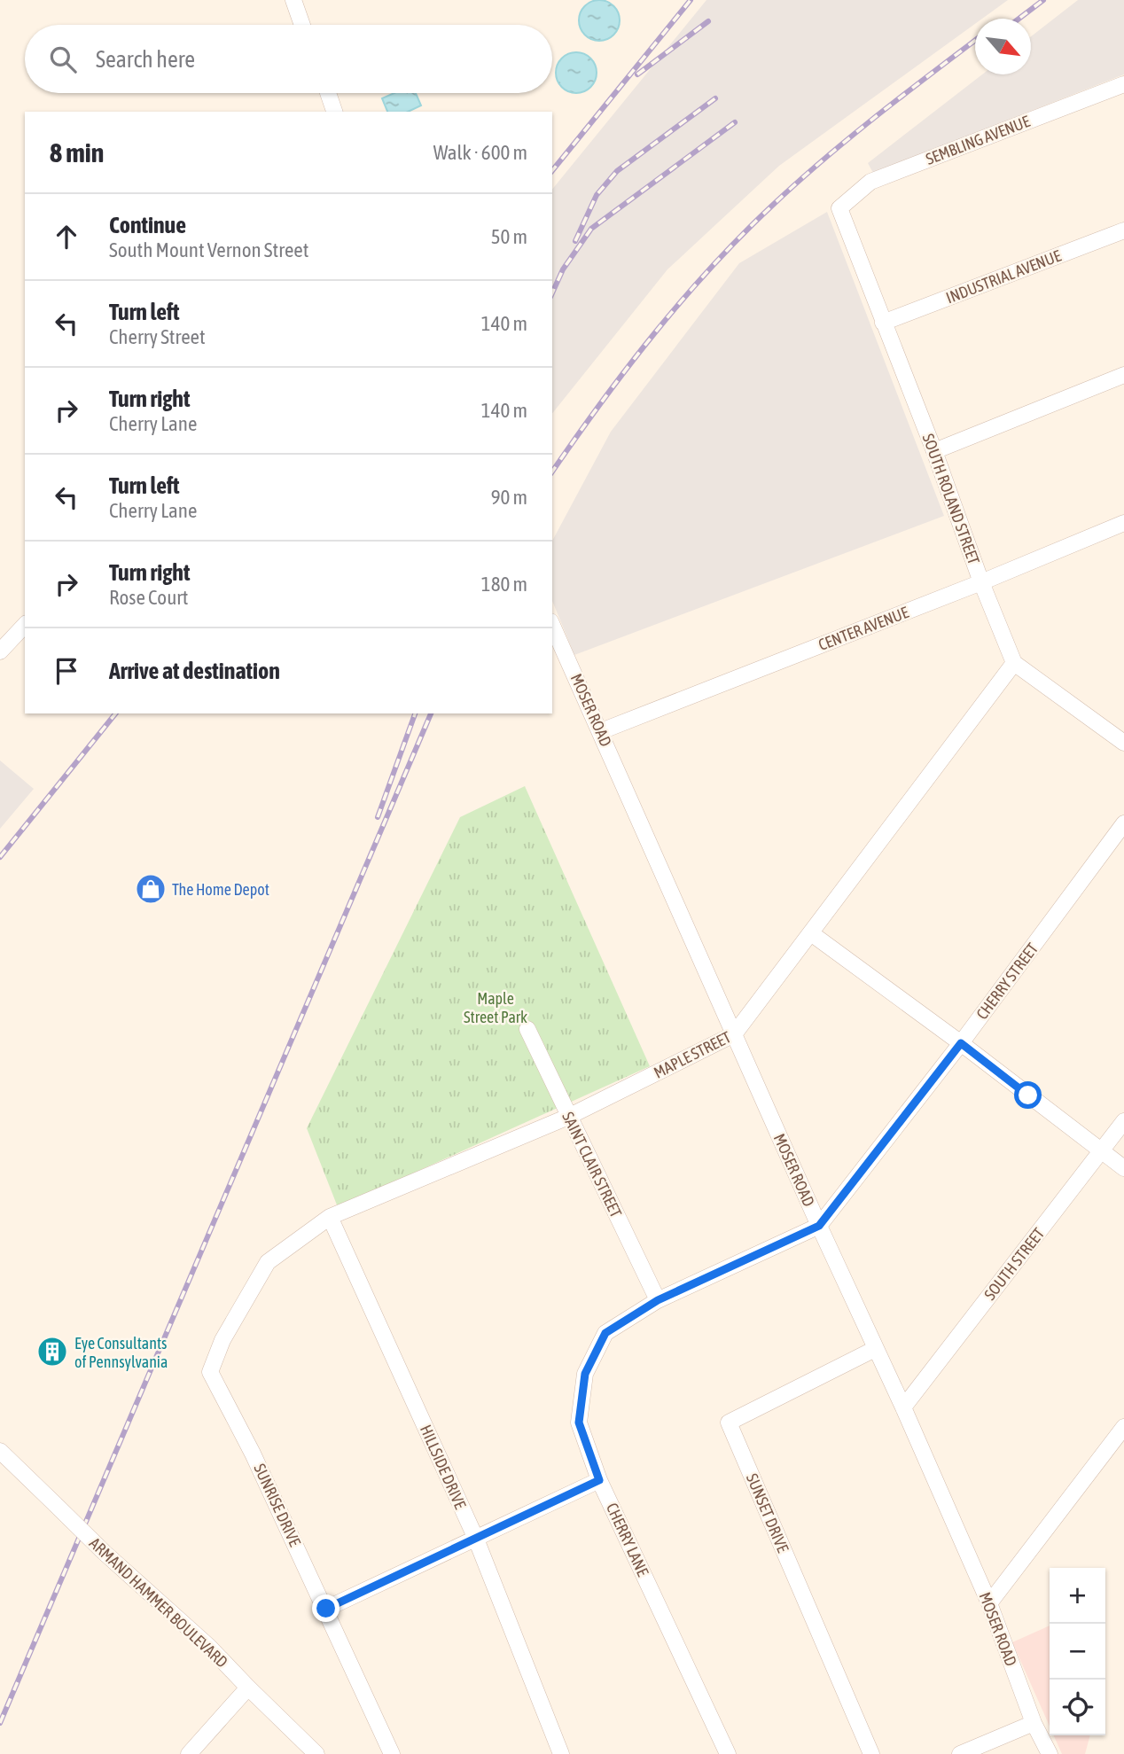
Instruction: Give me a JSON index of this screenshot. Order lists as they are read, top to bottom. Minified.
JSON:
{"streets":{"street":["SEMBLING AVENUE","INDUSTRIAL AVENUE","SOUTH ROLAND STREET","CENTER AVENUE","MOSER ROAD","CHERRY STREET","MAPLE STREET","SAINT CLAIR STREET","SOUTH STREET","HILLSIDE DRIVE","SUNRISE DRIVE","SUNSET DRIVE","CHERRY LANE","ARMAND HAMMER BOULEVARD"]},"crossings":[["SEMBLING AVENUE","SOUTH ROLAND STREET"],["INDUSTRIAL AVENUE","SOUTH ROLAND STREET"],["SOUTH ROLAND STREET","CENTER AVENUE"],["SOUTH ROLAND STREET","MAPLE STREET"],["CENTER AVENUE","MOSER ROAD"],["MOSER ROAD","CHERRY STREET"],["MOSER ROAD","MAPLE STREET"],["MOSER ROAD","SOUTH STREET"],["MOSER ROAD","SUNSET DRIVE"],["MOSER ROAD","CHERRY LANE"],["CHERRY STREET","CHERRY LANE"],["MAPLE STREET","SAINT CLAIR STREET"],["MAPLE STREET","HILLSIDE DRIVE"],["MAPLE STREET","SUNRISE DRIVE"],["SAINT CLAIR STREET","CHERRY LANE"]],"parks":["Maple Street Park"],"places":{"shop":["The Home Depot"],"building":["Eye Consultants of Pennsylvania"]},"north":"bottom right","page":{"search":"Search here","heading":["8 min","Walk · 600 m"],"list":[["Continue","South Mount Vernon Street","50 m"],["Turn left","Cherry Street","140 m"],["Turn right","Cherry Lane","140 m"],["Turn left","Cherry Lane","90 m"],["Turn right","Rose Court","180 m"],"Arrive at destination"],"map_buttons":["+","−"]}}
